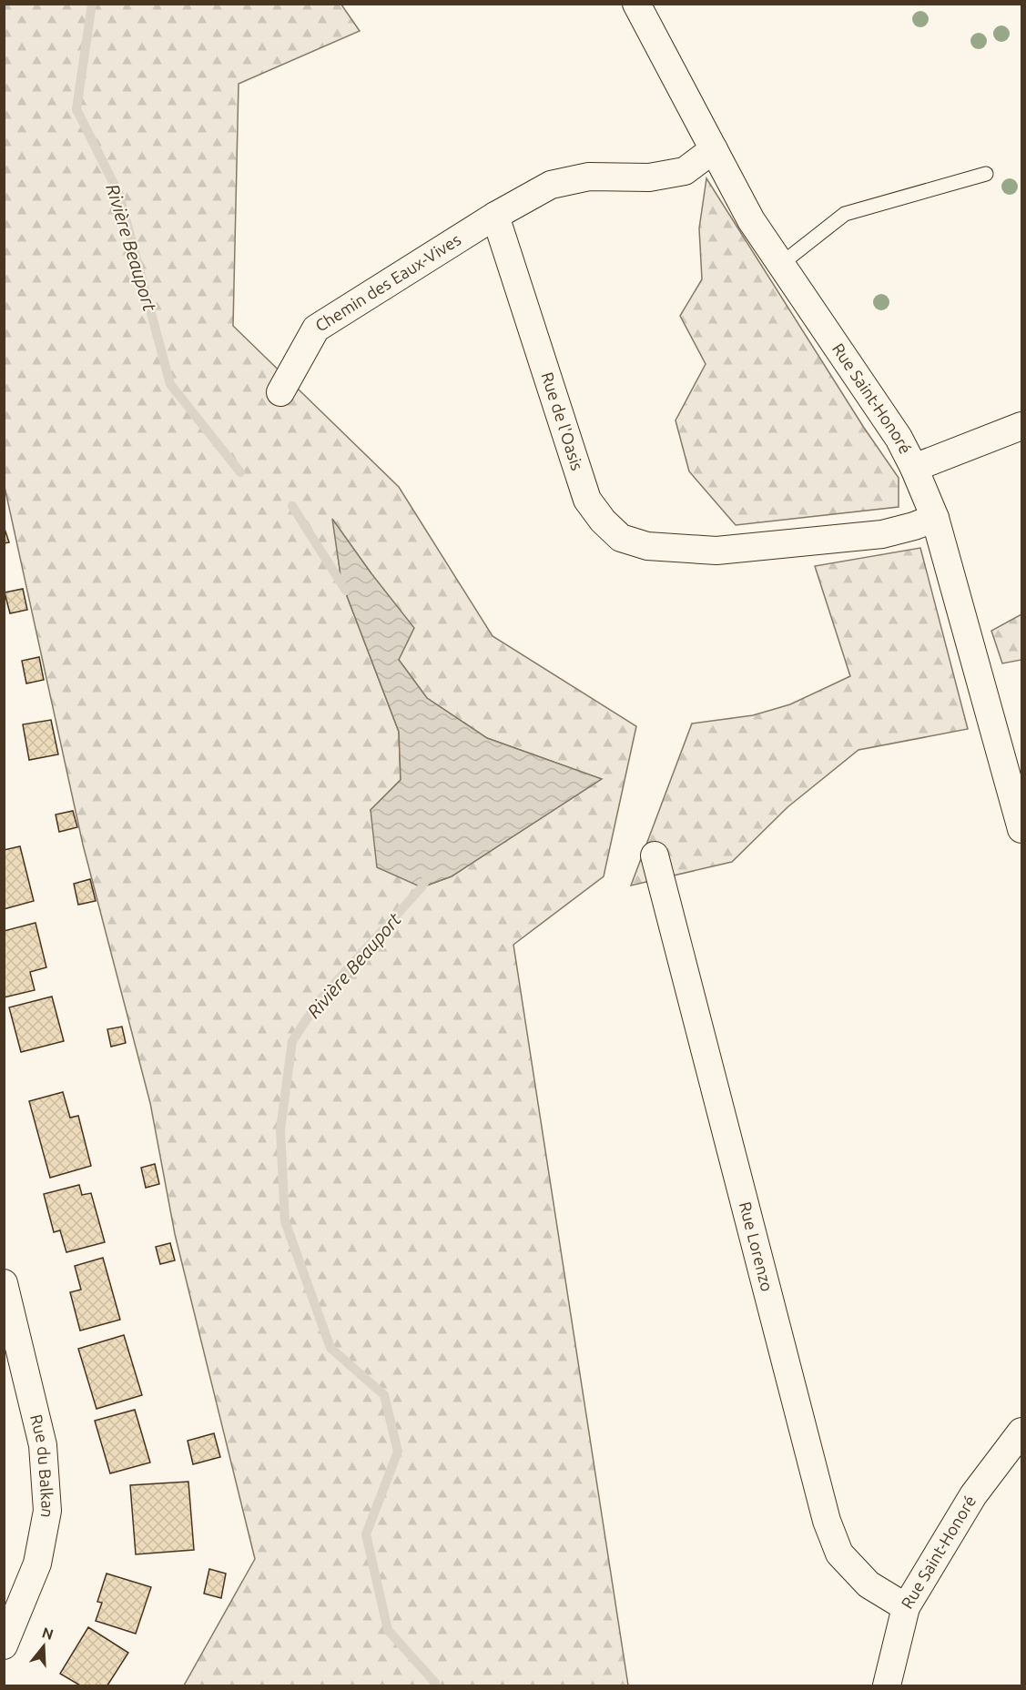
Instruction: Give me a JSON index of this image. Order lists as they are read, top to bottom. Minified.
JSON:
{"streets":{"street":["Chemin des Eaux-Vives","Rue Saint-Honoré","Rue de l'Oasis","Rue Lorenzo","Rue du Balkan"]},"crossings":[["Chemin des Eaux-Vives","Rue de l'Oasis"],["Rue Saint-Honoré","Rue de l'Oasis"],["Rue Saint-Honoré","Rue Lorenzo"]],"water":["Rivière Beauport"],"north":"top"}
